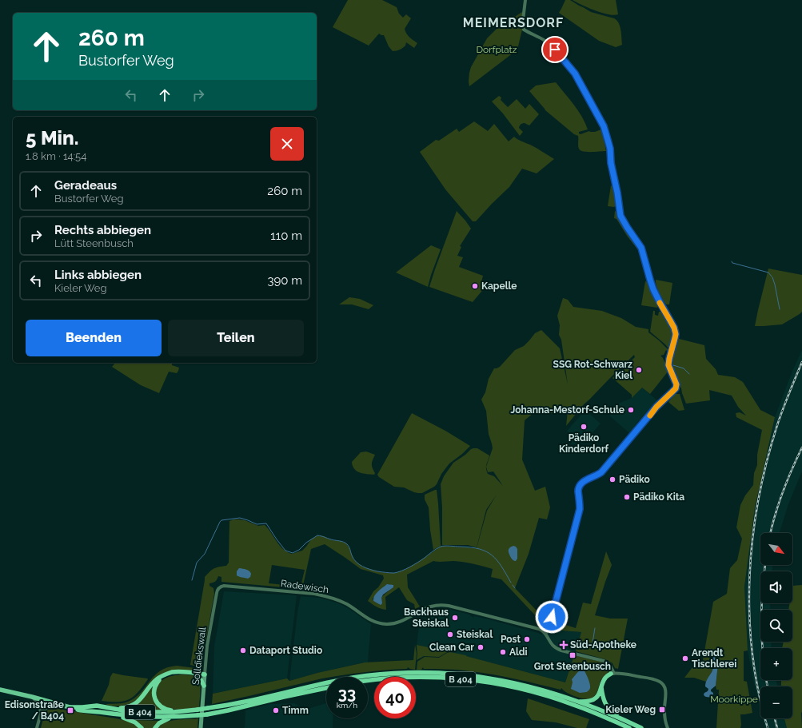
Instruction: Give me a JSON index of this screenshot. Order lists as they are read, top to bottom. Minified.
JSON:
{"streets":{"highway":["B 404"],"main road":["Solldiekswall"],"street":["Radewisch"]},"crossings":[["Radewisch","Solldiekswall"]],"districts":["MEIMERSDORF"],"parks":["Dorfplatz","Moorkippe"],"places":{"other":["Kapelle","SSG Rot-Schwarz Kiel","Johanna-Mestorf-Schule","Pädiko Kinderdorf","Pädiko","Pädiko Kita","Backhaus Steiskal","Steiskal","Post","Clean Car","Dataport Studio","Aldi","Arendt Tischlerei","Timm"],"health":["Süd-Apotheke"],"transit":["Grot Steenbusch","Kieler Weg","Edisonstraße / B404"]},"north":"bottom right","page":{"turn":["260 m","Bustorfer Weg"],"heading":["5 Min.","1.8 km · 14:54"],"list":[{"name":"Geradeaus","note":"Bustorfer Weg","value":"260 m"},{"name":"Rechts abbiegen","note":"Lütt Steenbusch","value":"110 m"},{"name":"Links abbiegen","note":"Kieler Weg","value":"390 m"}],"buttons":["Beenden","Teilen"],"map_buttons":["+","−"],"speed":"33 km/h","limit":"40"}}
